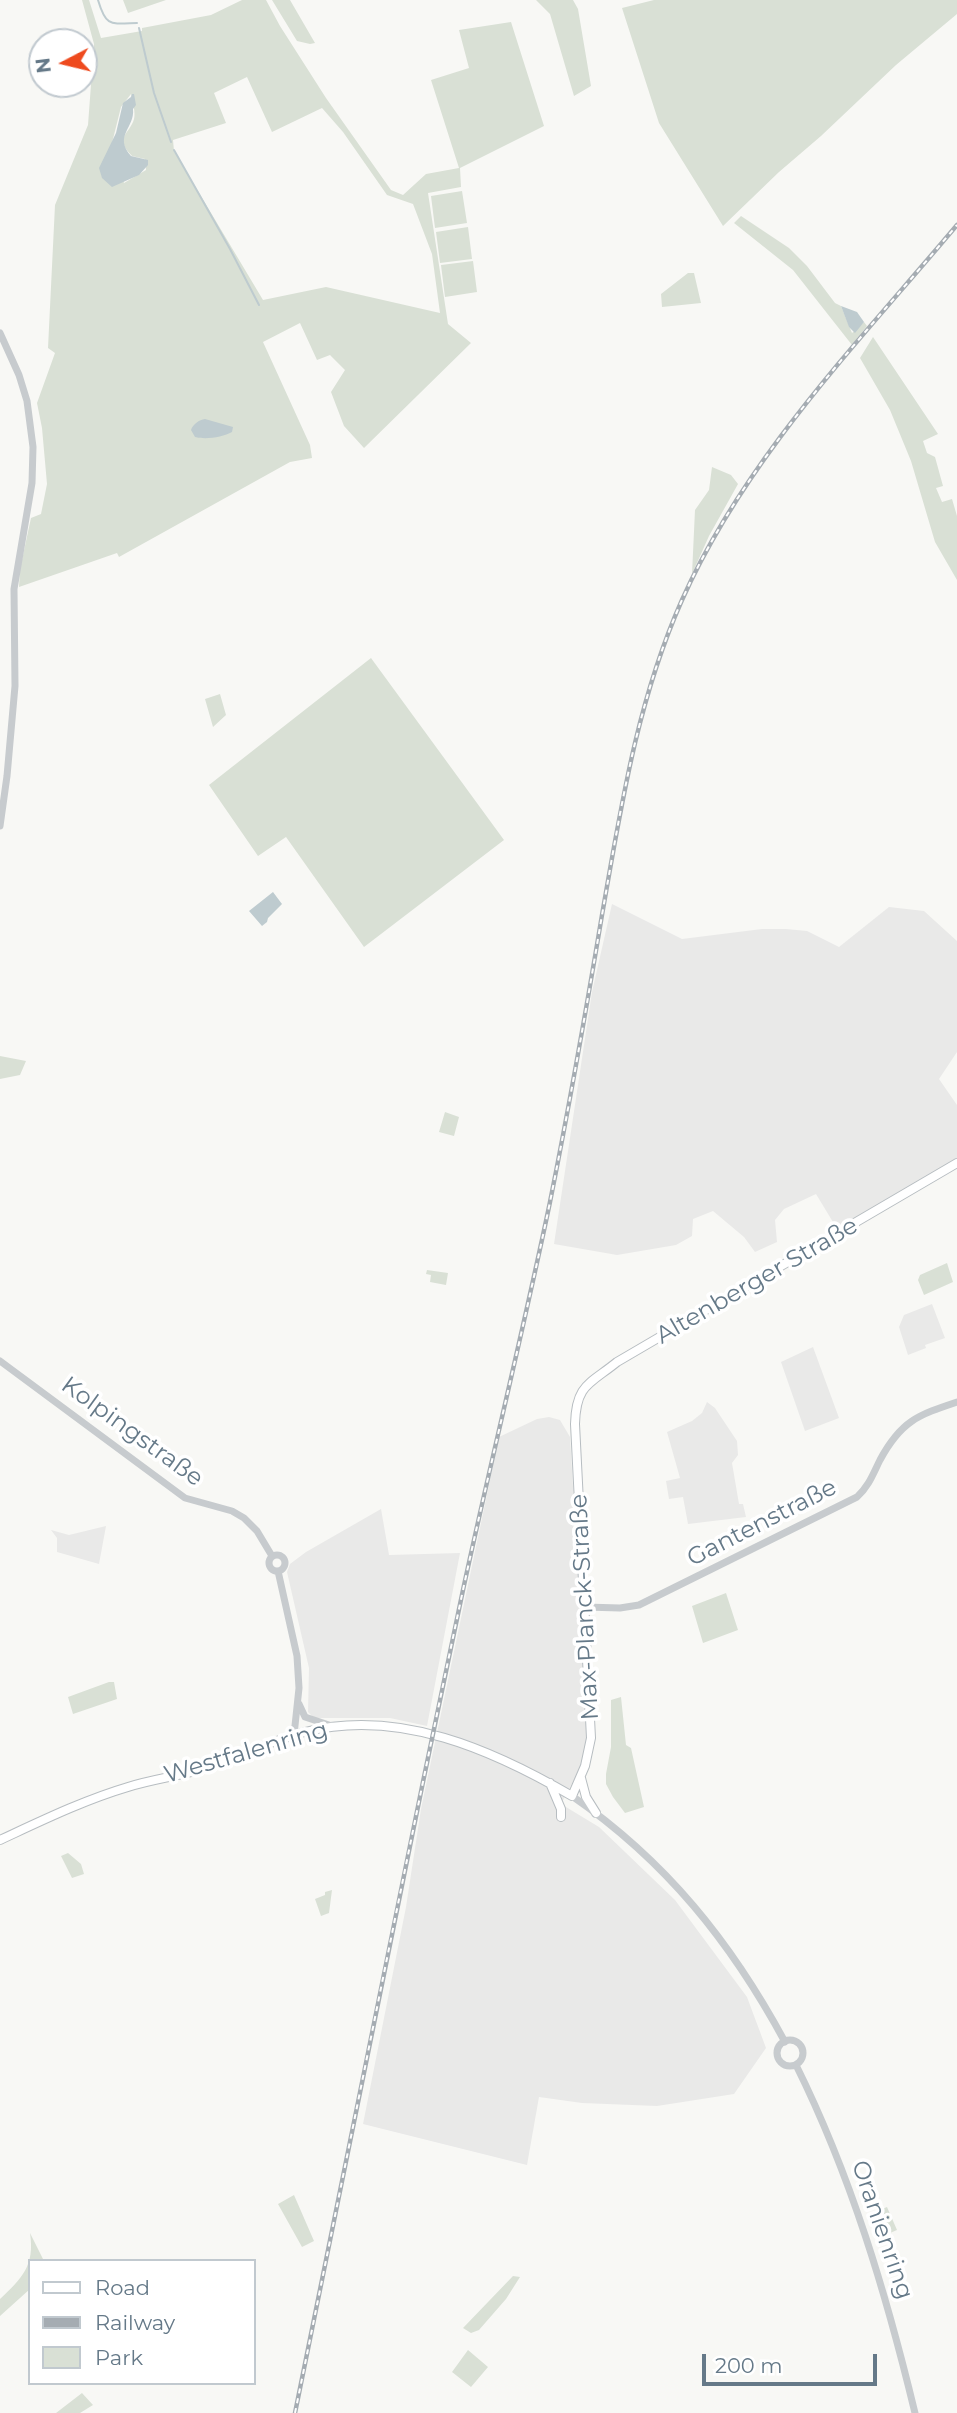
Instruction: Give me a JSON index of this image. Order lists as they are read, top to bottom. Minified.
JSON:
{"streets":{"main road":["Altenberger Straße","Max-Planck-Straße","Westfalenring"],"street":["Kolpingstraße","Gantenstraße","Oranienring"]},"crossings":[["Altenberger Straße","Max-Planck-Straße"],["Gantenstraße","Max-Planck-Straße"],["Max-Planck-Straße","Westfalenring"],["Max-Planck-Straße","Oranienring"],["Westfalenring","Oranienring"]],"legend":["Road","Railway","Park"],"scale_bar":"200 m","north":"left"}
